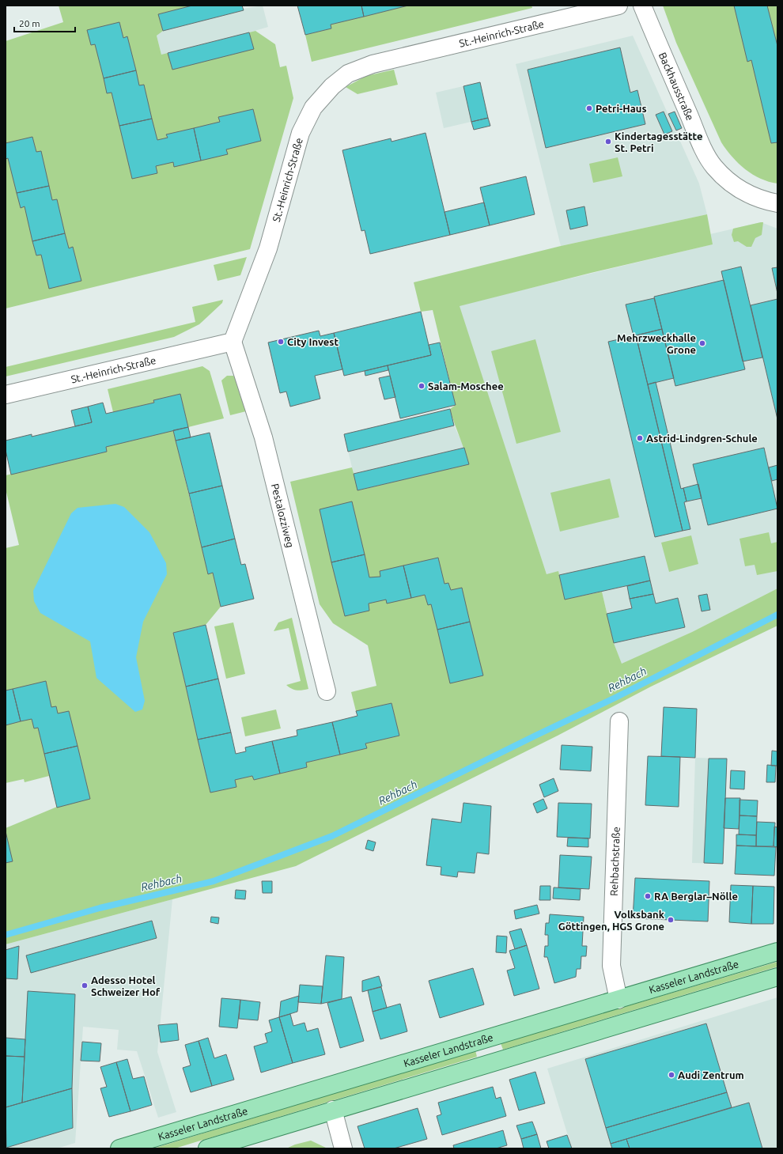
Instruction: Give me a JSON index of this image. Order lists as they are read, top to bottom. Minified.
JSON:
{"streets":{"main road":["Kasseler Landstraße"],"street":["St.-Heinrich-Straße","Backhausstraße","Pestalozziweg","Rehbachstraße"]},"crossings":[["St.-Heinrich-Straße","Pestalozziweg"],["Rehbachstraße","Kasseler Landstraße"]],"water":["Rehbach"],"places":["Petri-Haus","Kindertagesstätte St. Petri","City Invest","Mehrzweckhalle Grone","Salam-Moschee","Astrid-Lindgren-Schule","RA Berglar–Nölle","Volksbank Göttingen, HGS Grone","Adesso Hotel Schweizer Hof","Audi Zentrum"],"scale_bar":"20 m"}
